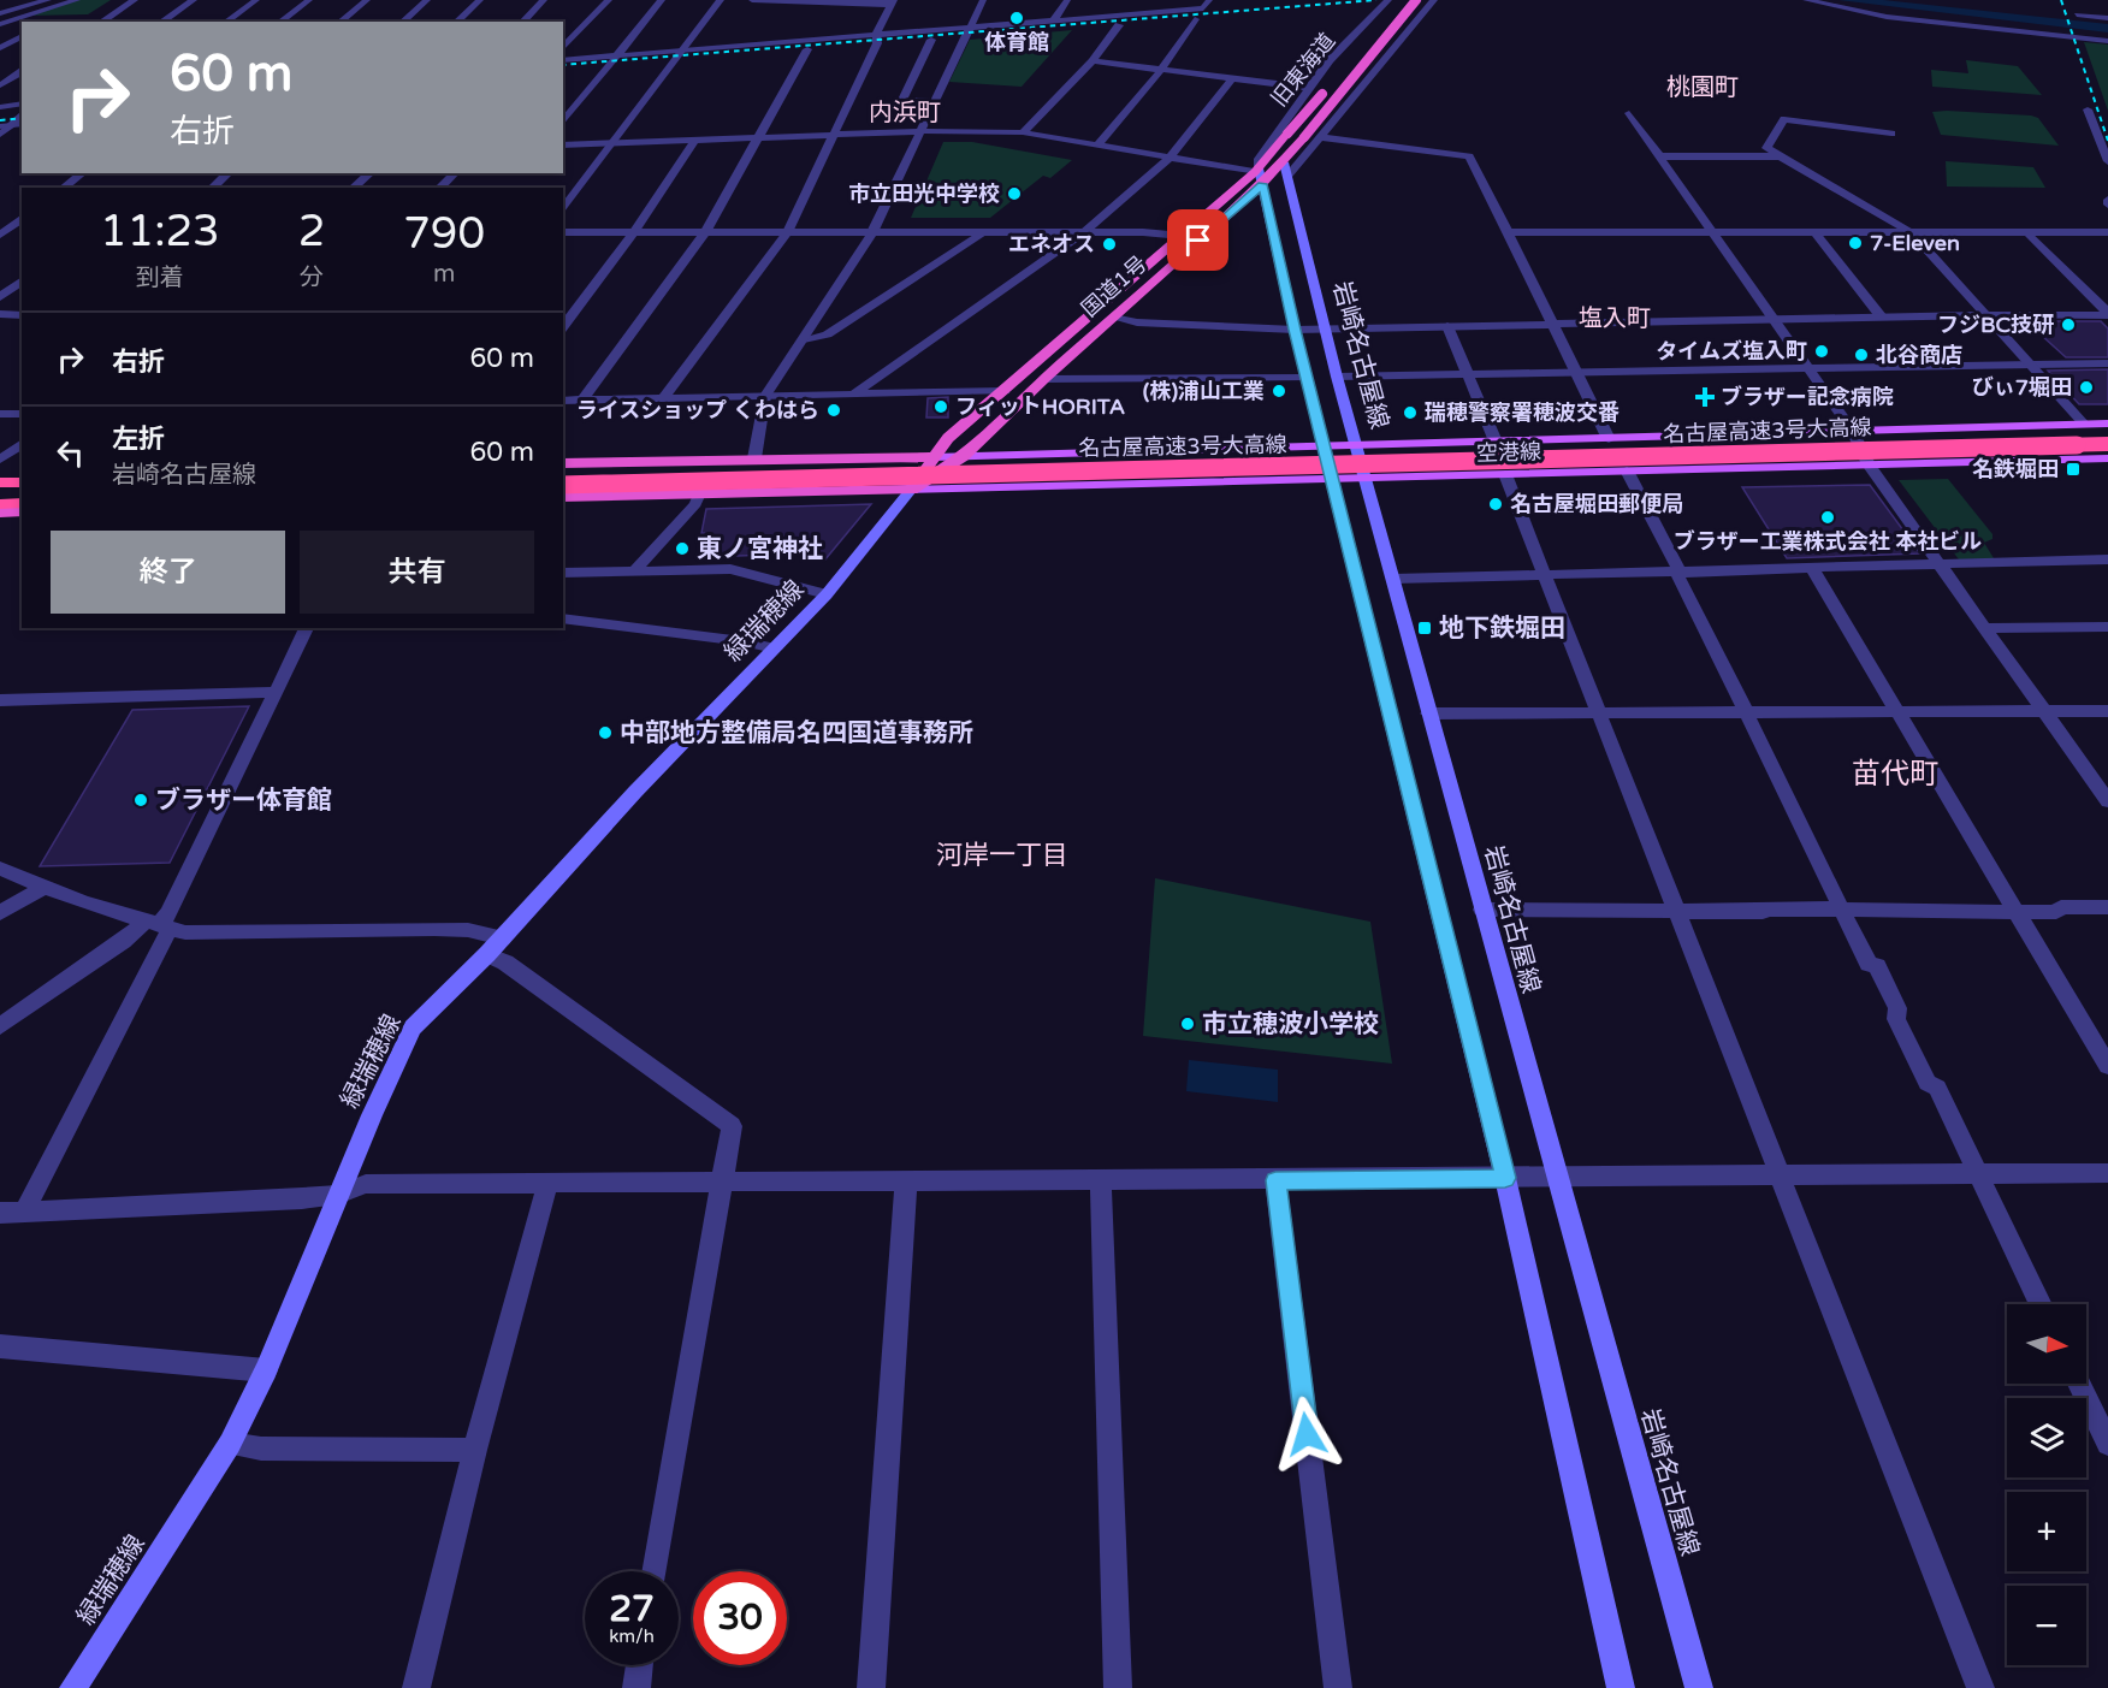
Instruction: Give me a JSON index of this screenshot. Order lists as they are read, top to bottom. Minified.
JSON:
{"streets":{"highway":["国道1号","名古屋高速3号大高線"],"main road":["岩崎名古屋線","空港線","緑瑞穂線"],"street":["旧東海道"]},"crossings":[["旧東海道","国道1号"],["国道1号","岩崎名古屋線"],["国道1号","空港線"],["国道1号","緑瑞穂線"],["岩崎名古屋線","空港線"],["空港線","緑瑞穂線"]],"districts":["桃園町","内浜町","塩入町","苗代町","河岸一丁目"],"places":{"other":["体育館","市立田光中学校","7-Eleven","エネオス","フジBC技研","タイムズ塩入町","北谷商店","びぃ7堀田","(株)浦山工業","フィットHORITA","ライスショップ くわはら","瑞穂警察署穂波交番","名古屋堀田郵便局","ブラザー工業株式会社 本社ビル","東ノ宮神社","中部地方整備局名四国道事務所","ブラザー体育館","市立穂波小学校"],"health":["ブラザー記念病院"],"transit":["名鉄堀田","地下鉄堀田"]},"north":"right","page":{"turn":["60 m","右折"],"eta":["11:23","到着","2","分","790","m"],"list":[{"name":"右折","value":"60 m"},{"name":"左折","note":"岩崎名古屋線","value":"60 m"}],"buttons":["終了","共有"],"map_buttons":["+","−"],"speed":"27 km/h","limit":"30"}}
